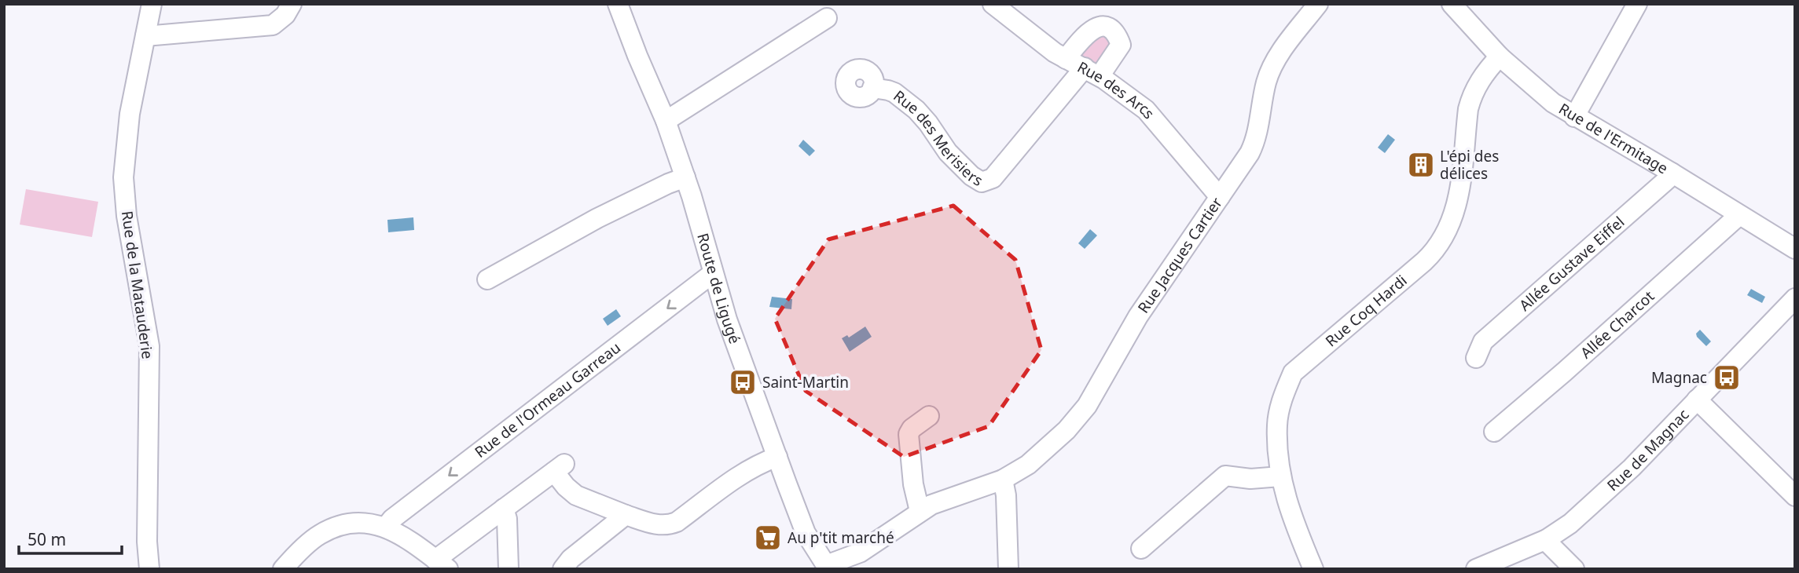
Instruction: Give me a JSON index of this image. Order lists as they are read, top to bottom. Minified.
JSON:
{"streets":{"street":["Rue des Arcs","Rue des Merisiers","Rue de l'Ermitage","Rue Jacques Cartier","Allée Gustave Eiffel","Rue de la Matauderie","Route de Ligugé","Rue Coq Hardi","Allée Charcot","Rue de l'Ormeau Garreau","Rue de Magnac"]},"crossings":[["Rue des Arcs","Rue des Merisiers"],["Rue des Arcs","Rue Jacques Cartier"],["Rue de l'Ermitage","Allée Gustave Eiffel"],["Rue de l'Ermitage","Rue Coq Hardi"],["Rue de l'Ermitage","Allée Charcot"],["Rue Jacques Cartier","Route de Ligugé"],["Route de Ligugé","Rue de l'Ormeau Garreau"]],"places":{"building":["L'épi des délices"],"bus stop":["Magnac","Saint-Martin"],"supermarket":["Au p'tit marché"]},"scale_bar":"50 m"}
